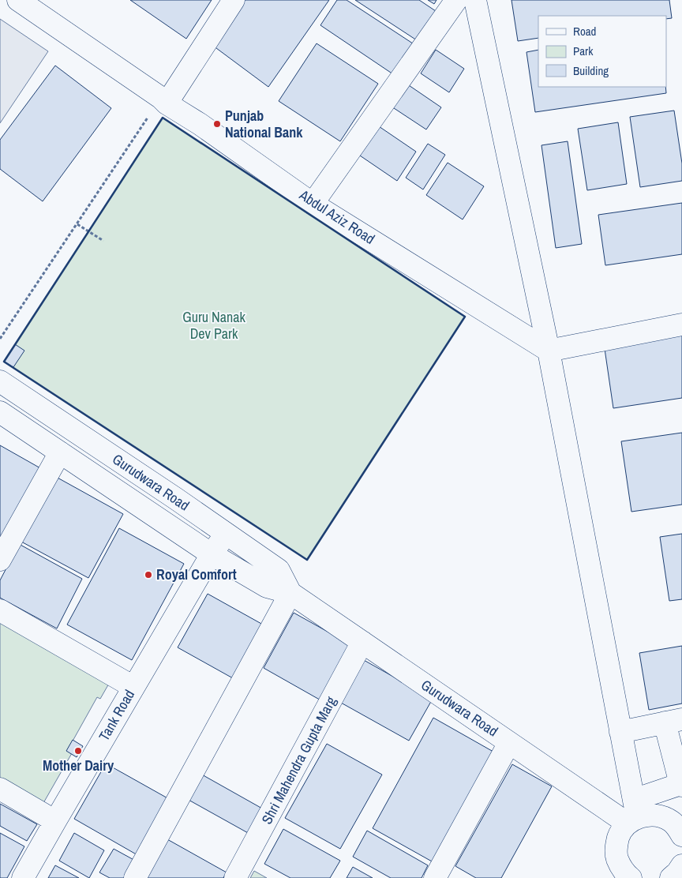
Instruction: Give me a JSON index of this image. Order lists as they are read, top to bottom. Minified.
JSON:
{"streets":{"street":["Abdul Aziz Road","Gurudwara Road","Tank Road","Shri Mahendra Gupta Marg"]},"crossings":[["Gurudwara Road","Tank Road"],["Gurudwara Road","Shri Mahendra Gupta Marg"]],"parks":["Guru Nanak Dev Park"],"places":["Punjab National Bank","Royal Comfort","Mother Dairy"],"legend":["Road","Park","Building"]}
